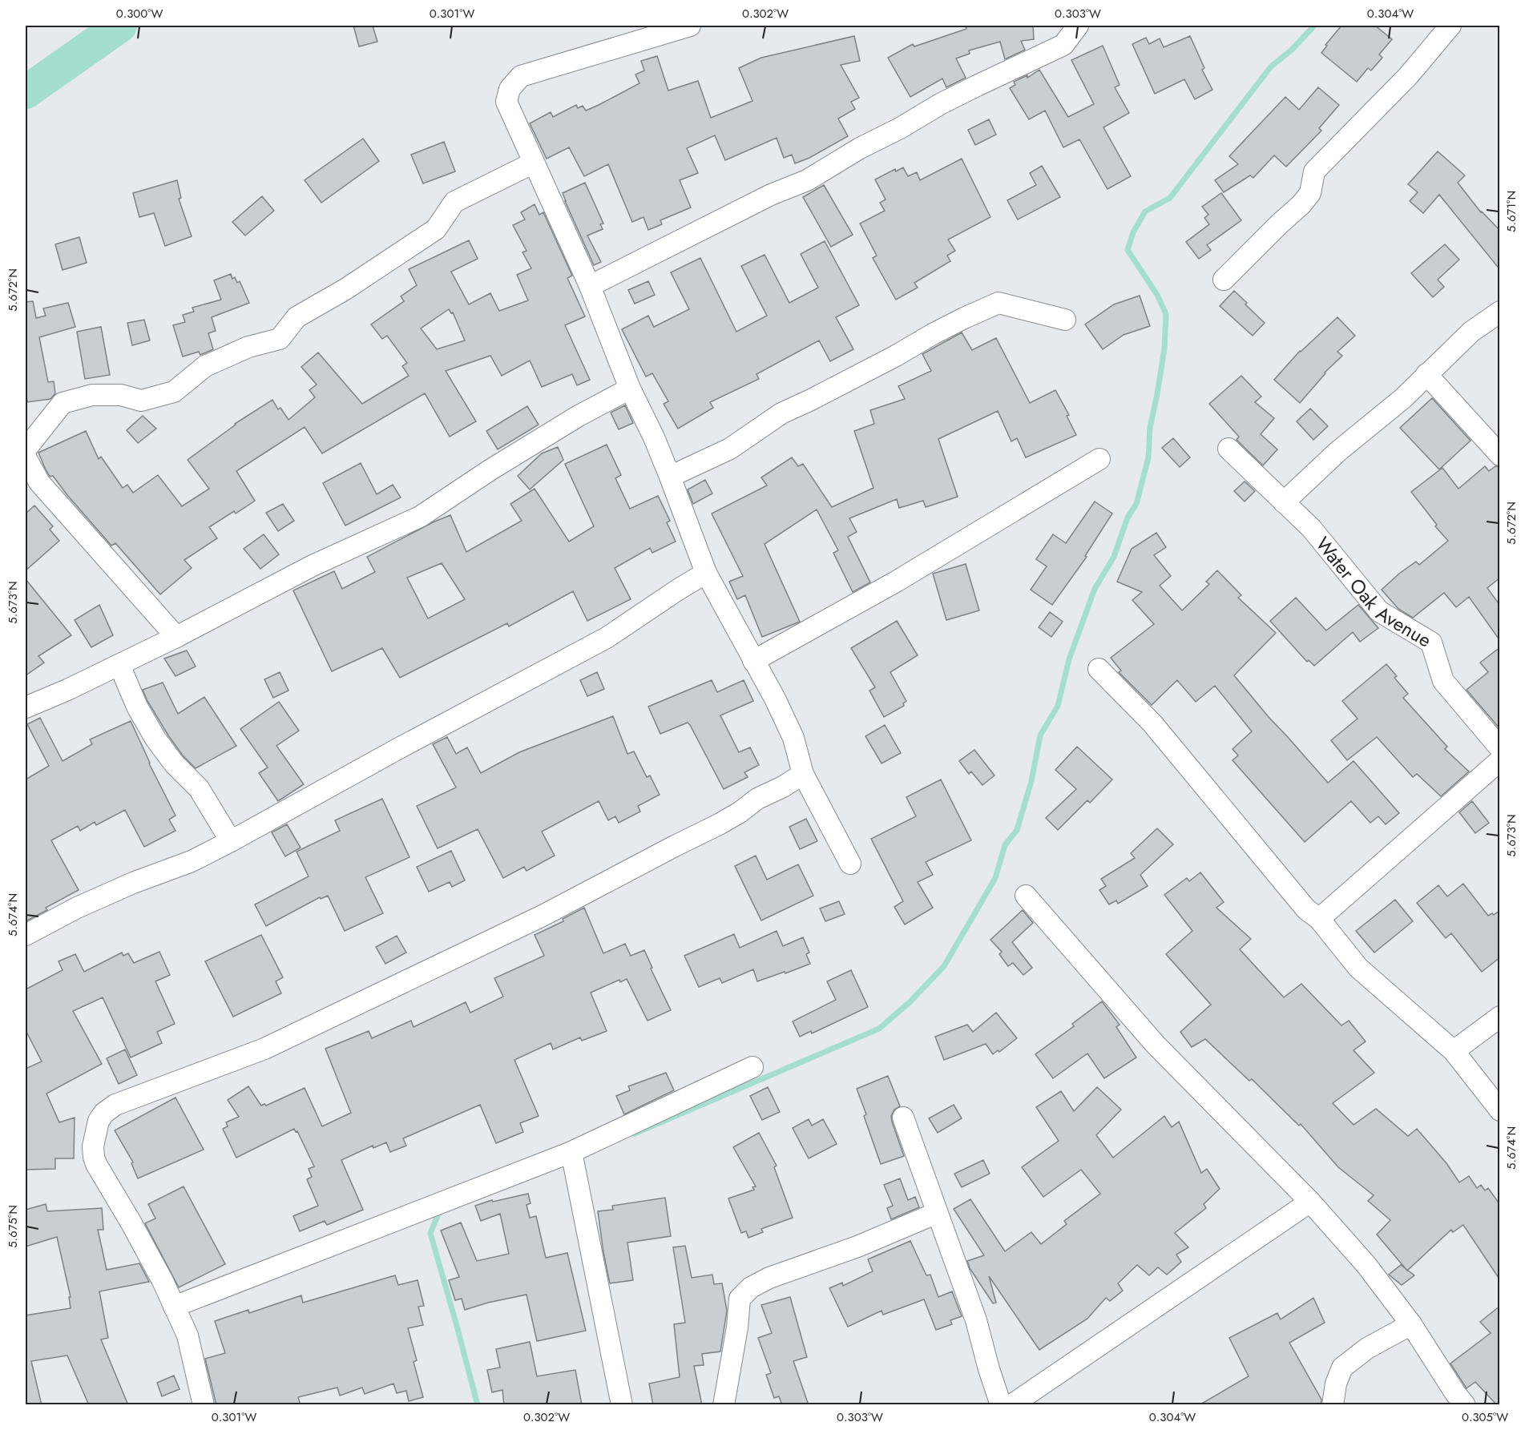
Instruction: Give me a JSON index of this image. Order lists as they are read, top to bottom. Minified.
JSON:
{"streets":{"street":["Water Oak Avenue"]},"coordinates":["0.300°W","0.301°W","0.302°W","0.303°W","0.304°W","5.671°N","5.672°N","5.673°N","5.674°N","5.675°N","0.305°W"]}
